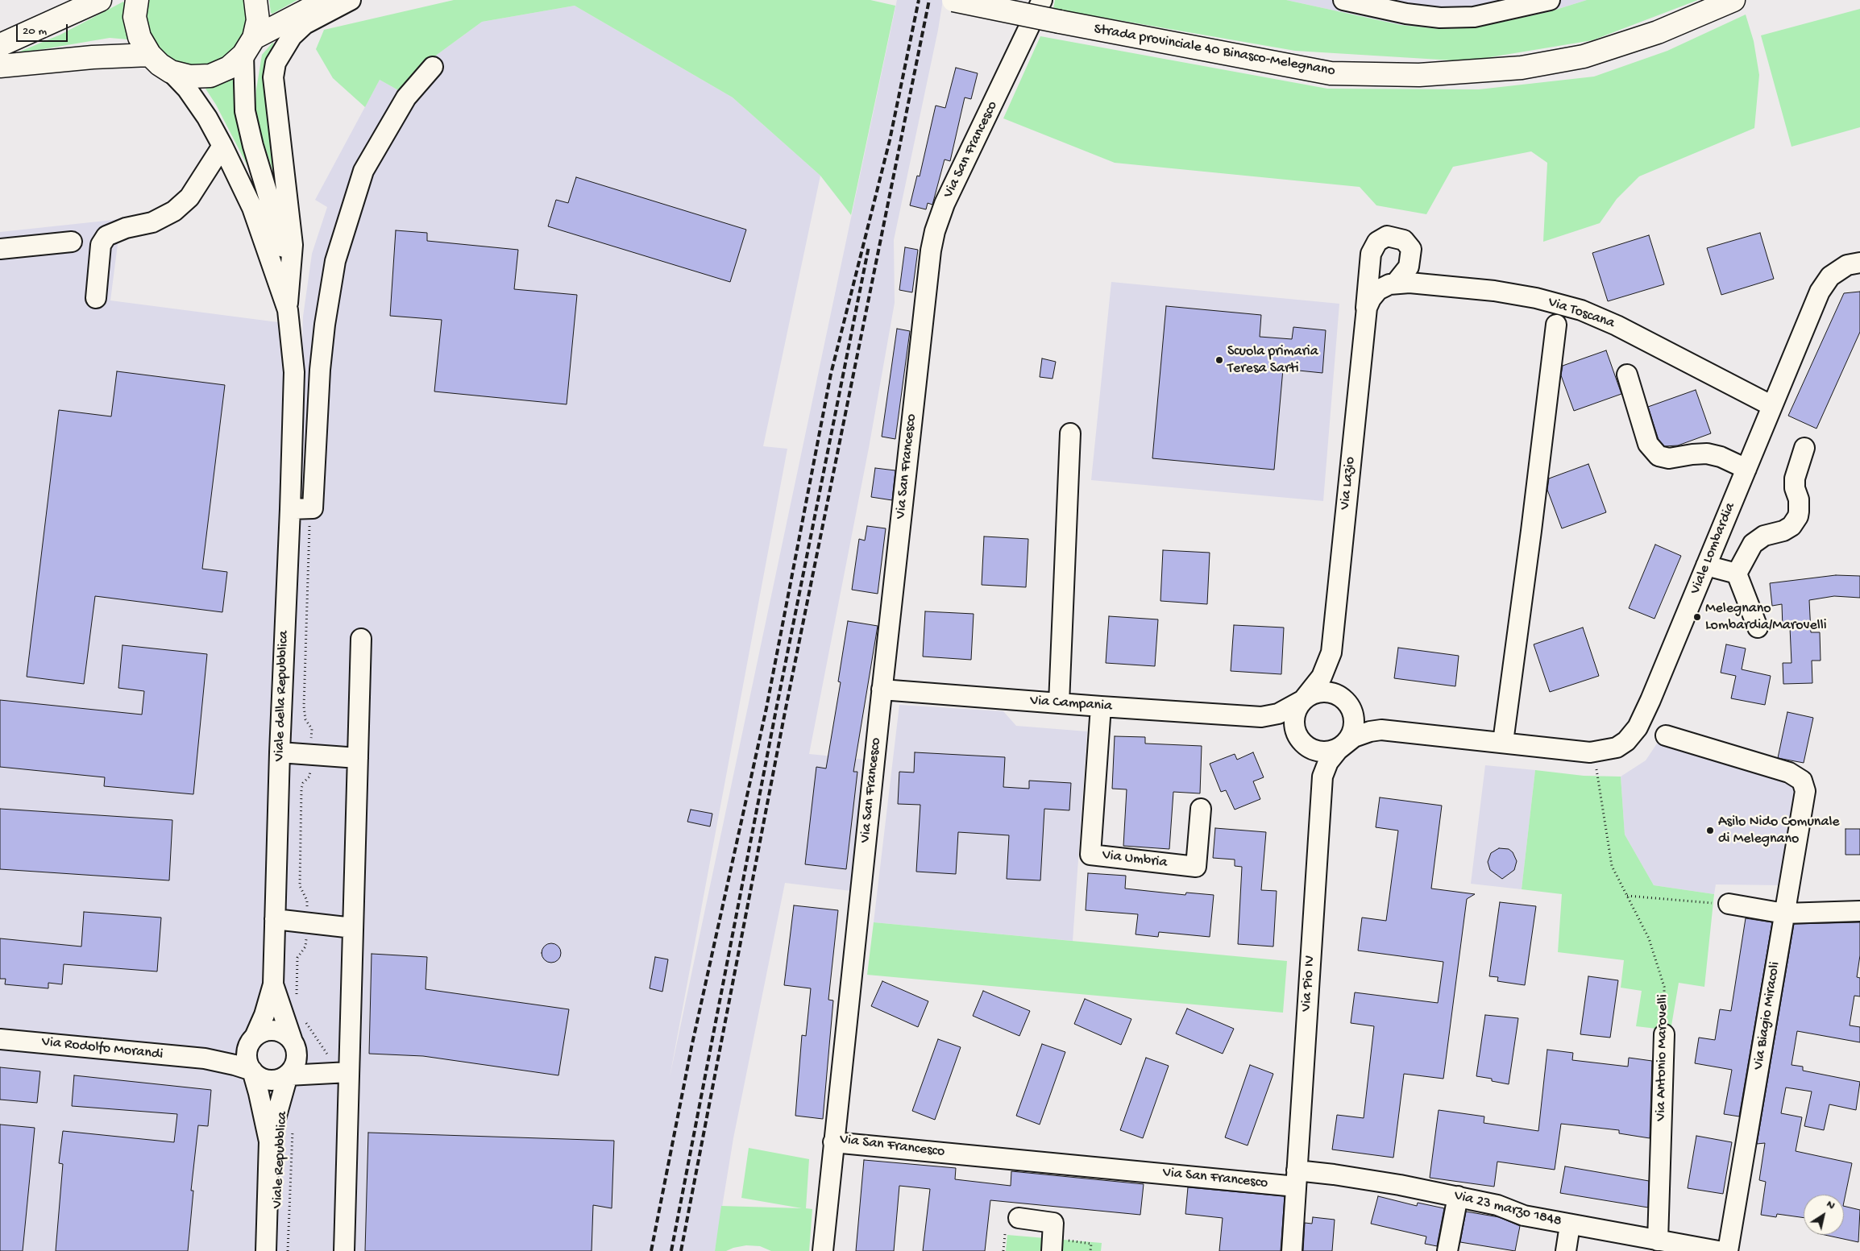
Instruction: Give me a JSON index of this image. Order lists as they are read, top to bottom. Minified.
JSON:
{"streets":{"main road":["Strada provinciale 40 Binasco-Melegnano"],"street":["Via San Francesco","Via Toscana","Via Lazio","Viale Lombardia","Viale della Repubblica","Via Campania","Via Umbria","Via Pio IV","Via Biagio Miracoli","Via Rodolfo Morandi","Via Antonio Marovelli","Via 23 marzo 1848"],"path":["Viale Repubblica"]},"crossings":[["Via San Francesco","Via Campania"],["Via San Francesco","Via Pio IV"],["Via San Francesco","Via 23 marzo 1848"],["Via Toscana","Via Lazio"],["Via Toscana","Viale Lombardia"],["Via Lazio","Viale Lombardia"],["Via Lazio","Via Campania"],["Via Lazio","Via Pio IV"],["Viale Lombardia","Via Campania"],["Viale Lombardia","Via Pio IV"],["Viale della Repubblica","Via Rodolfo Morandi"],["Via Campania","Via Umbria"],["Via Campania","Via Pio IV"],["Via Pio IV","Via 23 marzo 1848"],["Via Antonio Marovelli","Via 23 marzo 1848"]],"places":["Scuola primaria Teresa Sarti","Melegnano Lombardia/Marovelli","Asilo Nido Comunale di Melegnano"],"scale_bar":"20 m","north":"top right"}
